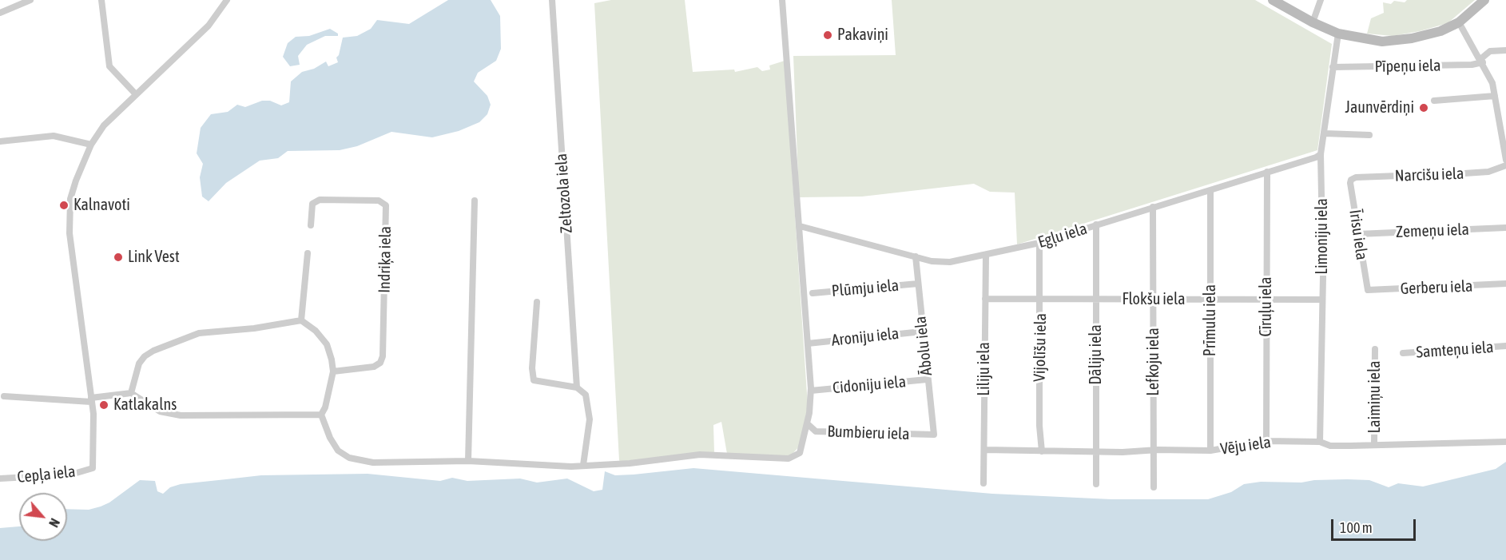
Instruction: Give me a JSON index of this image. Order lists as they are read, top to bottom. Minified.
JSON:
{"streets":{"street":["Pīpeņu iela","Narcišu iela","Zeltozola iela","Zemeņu iela","Īrisu iela","Egļu iela","Limoniju iela","Indriķa iela","Gerberu iela","Plūmju iela","Flokšu iela","Cīruļu iela","Prīmulu iela","Aroniju iela","Ābolu iela","Vijolīšu iela","Samteņu iela","Dāliju iela","Lefkoju iela","Liliju iela","Cidoniju iela","Laimiņu iela","Bumbieru iela","Vēju iela","Cepļa iela"]},"crossings":[["Pīpeņu iela","Limoniju iela"],["Narcišu iela","Īrisu iela"],["Zemeņu iela","Īrisu iela"],["Īrisu iela","Gerberu iela"],["Egļu iela","Limoniju iela"],["Egļu iela","Cīruļu iela"],["Egļu iela","Prīmulu iela"],["Egļu iela","Ābolu iela"],["Egļu iela","Vijolīšu iela"],["Egļu iela","Dāliju iela"],["Egļu iela","Lefkoju iela"],["Egļu iela","Liliju iela"],["Limoniju iela","Flokšu iela"],["Limoniju iela","Vēju iela"],["Plūmju iela","Ābolu iela"],["Flokšu iela","Cīruļu iela"],["Flokšu iela","Prīmulu iela"],["Flokšu iela","Vijolīšu iela"],["Flokšu iela","Dāliju iela"],["Flokšu iela","Lefkoju iela"],["Flokšu iela","Liliju iela"],["Cīruļu iela","Vēju iela"],["Prīmulu iela","Vēju iela"],["Aroniju iela","Ābolu iela"],["Ābolu iela","Cidoniju iela"],["Ābolu iela","Bumbieru iela"],["Vijolīšu iela","Vēju iela"],["Dāliju iela","Vēju iela"],["Lefkoju iela","Vēju iela"],["Liliju iela","Vēju iela"],["Laimiņu iela","Vēju iela"]],"places":["Pakaviņi","Jaunvērdiņi","Kalnavoti","Link Vest","Katlakalns"],"scale_bar":"100 m","north":"bottom right"}
